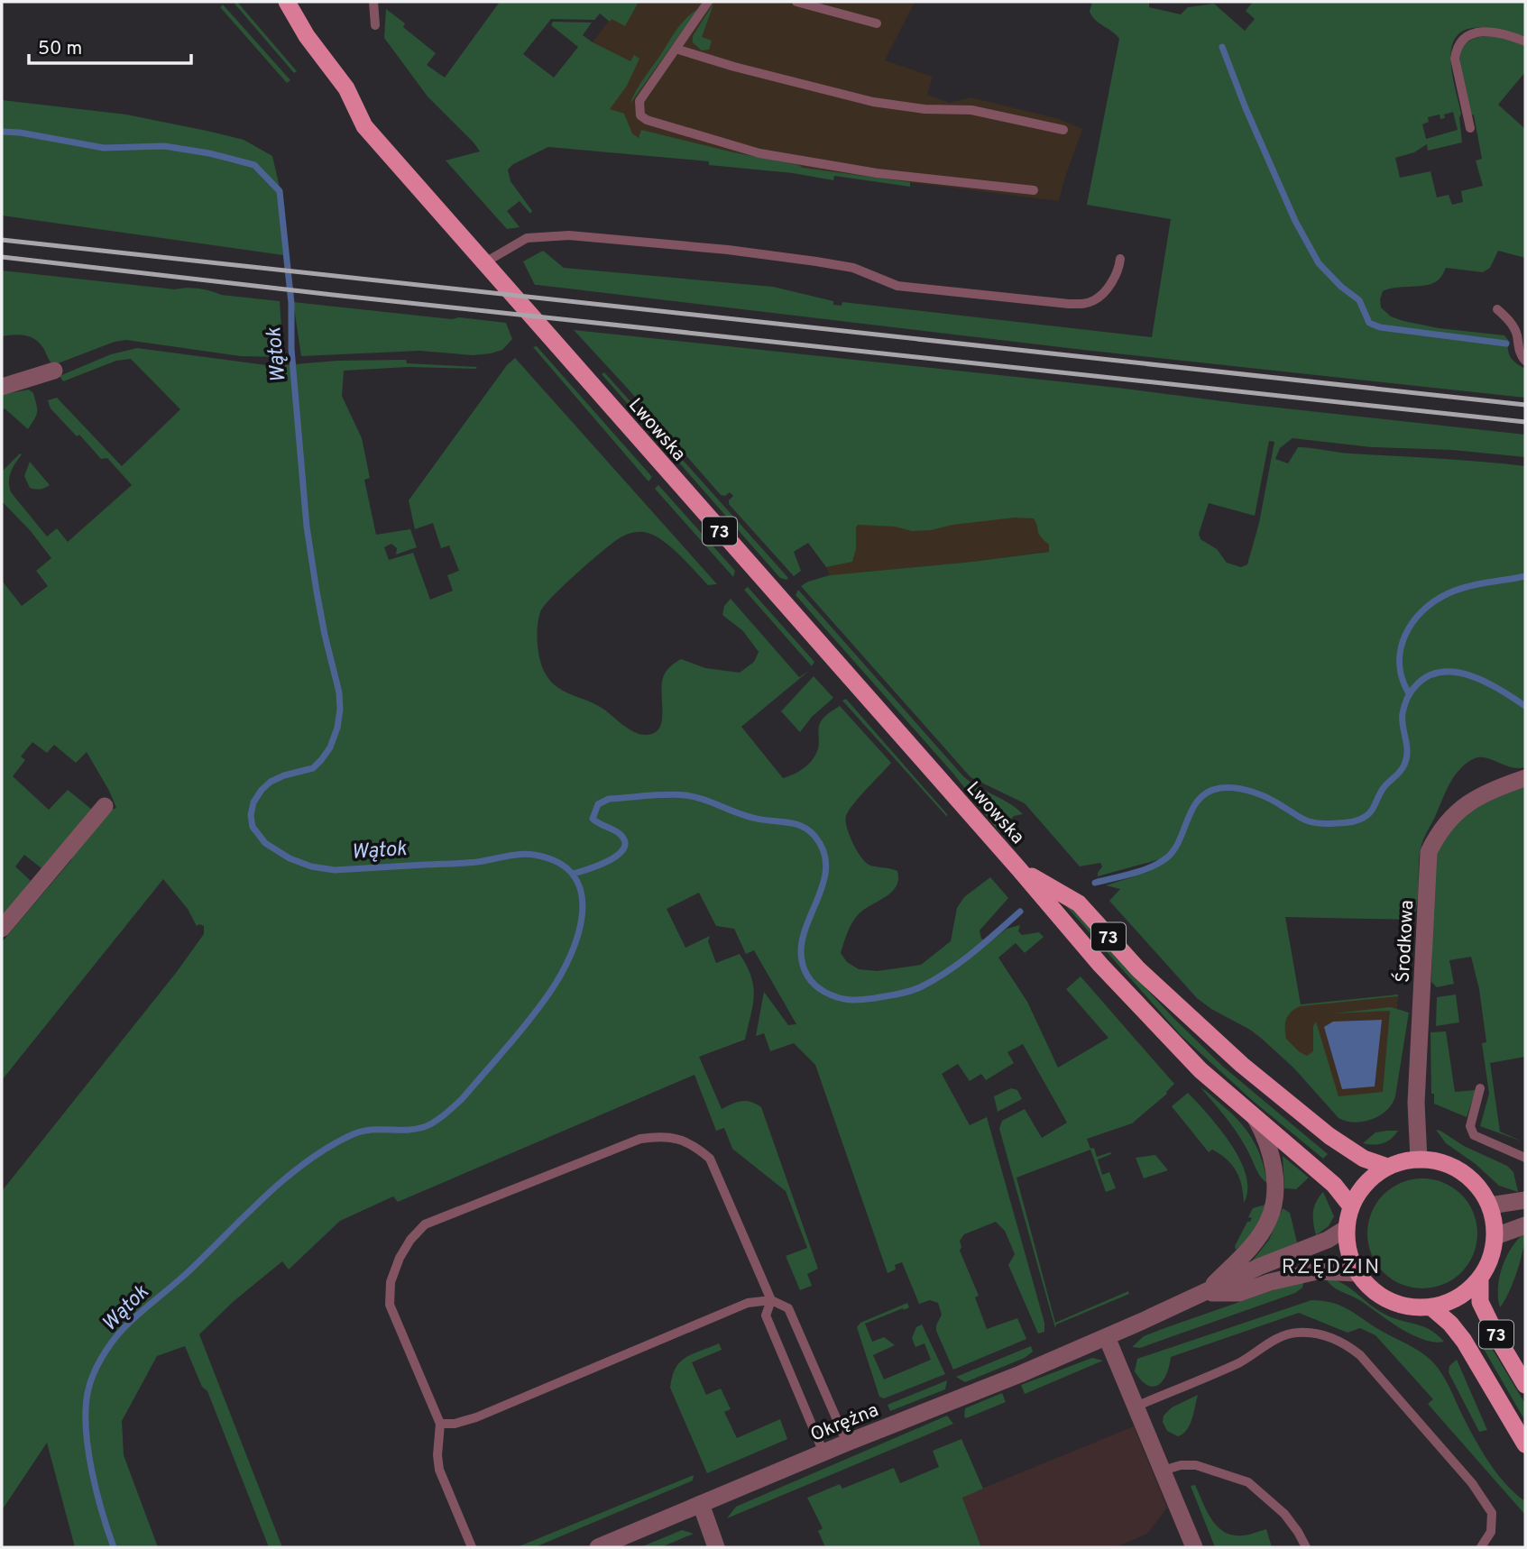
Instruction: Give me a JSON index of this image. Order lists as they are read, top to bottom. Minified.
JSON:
{"streets":{"main road":["Lwowska","73"],"street":["Środkowa","Okrężna"]},"crossings":[["Lwowska","73"],["Lwowska","Środkowa"],["Lwowska","Okrężna"],["73","Środkowa"],["73","Okrężna"],["Środkowa","Okrężna"]],"districts":["RZĘDZIN"],"water":["Wątok"],"scale_bar":"50 m"}
